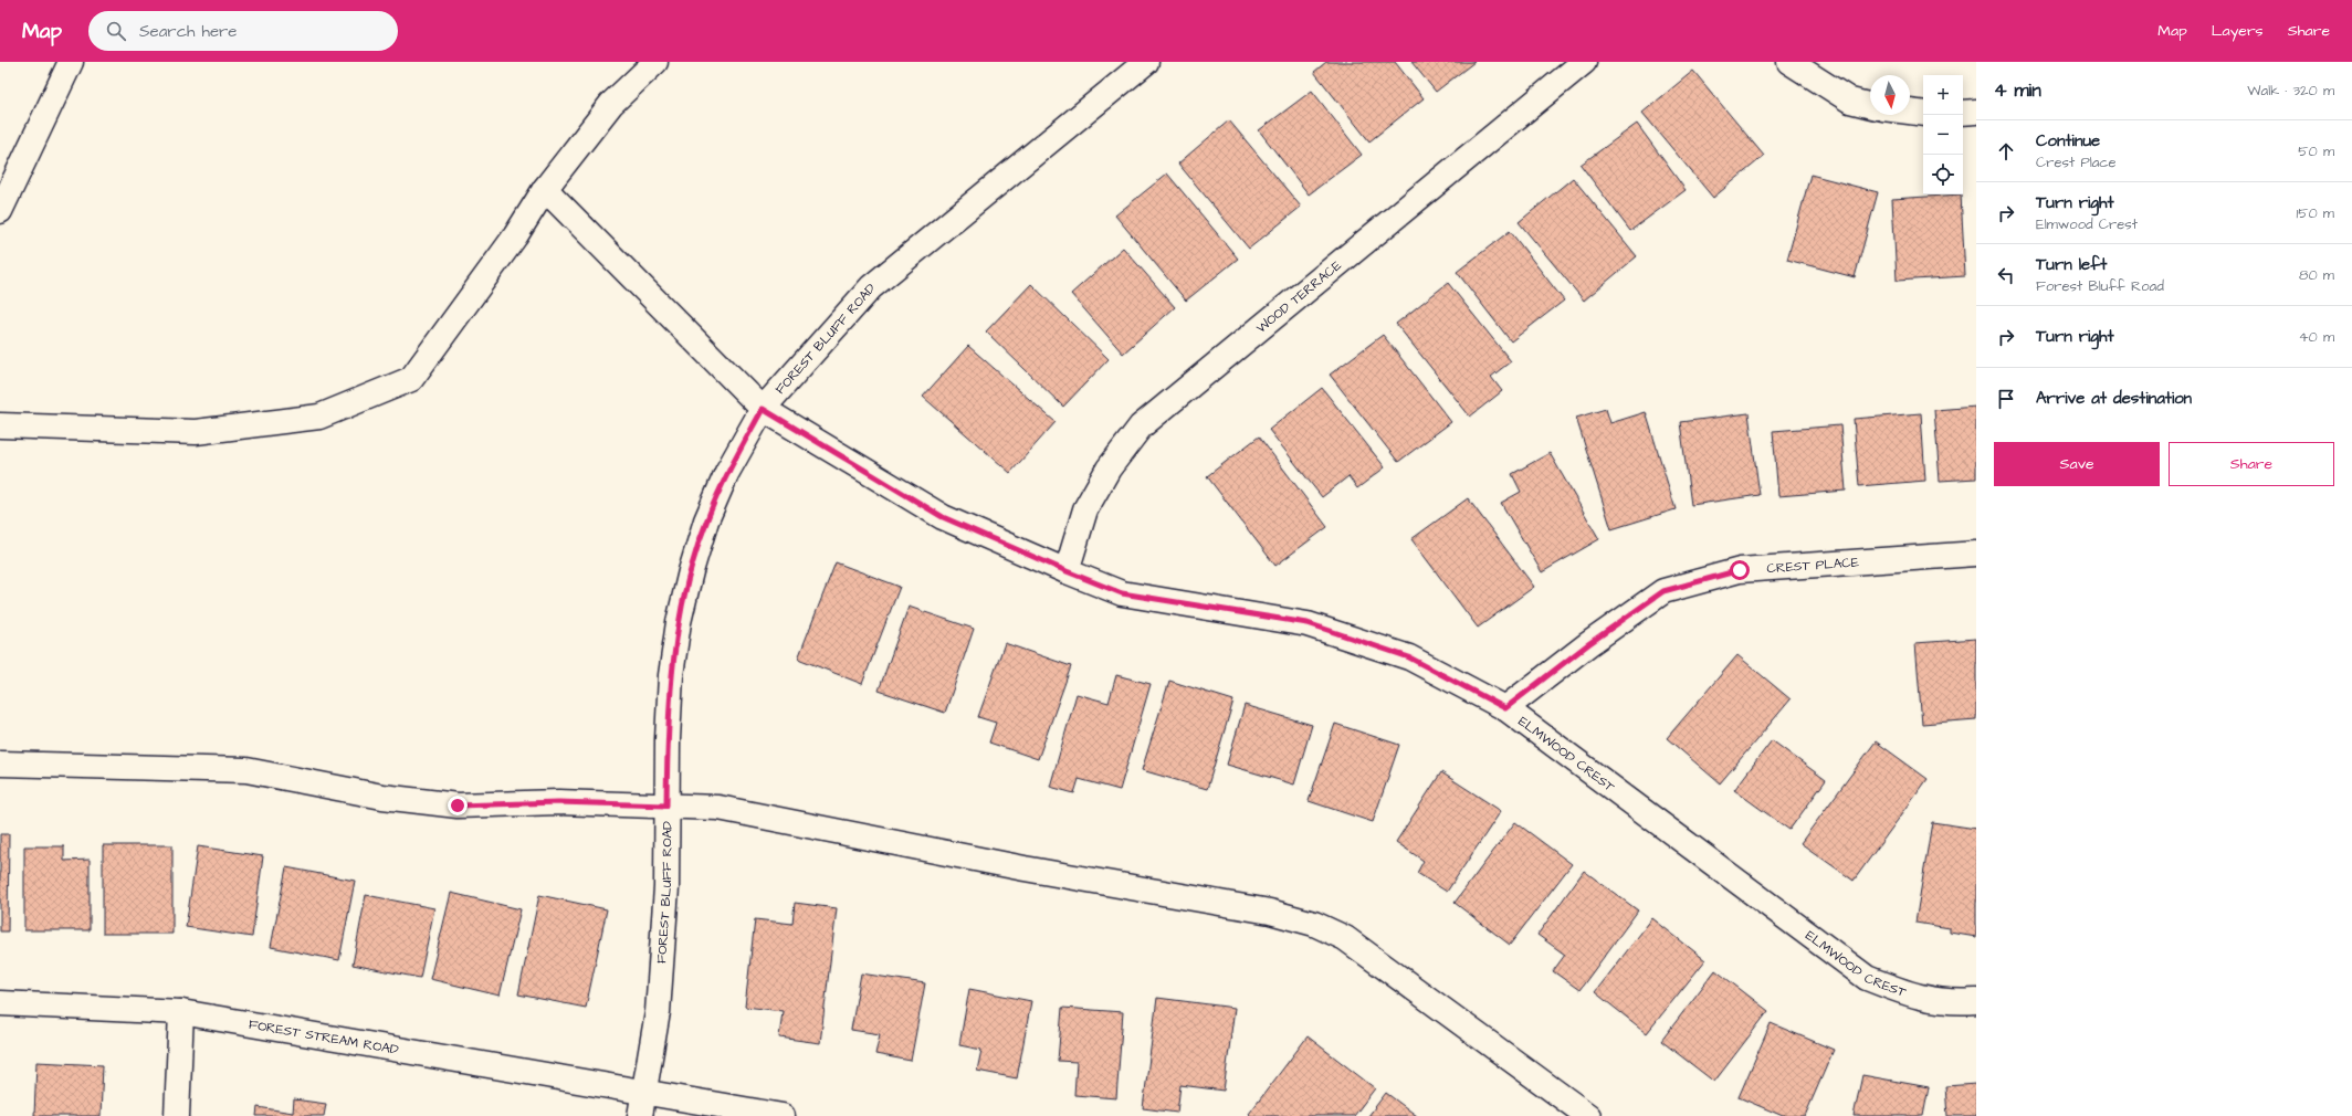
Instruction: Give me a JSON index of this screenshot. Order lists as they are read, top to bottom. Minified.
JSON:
{"streets":{"street":["WOOD TERRACE","FOREST BLUFF ROAD","CREST PLACE","ELMWOOD CREST","FOREST STREAM ROAD"]},"crossings":[["WOOD TERRACE","ELMWOOD CREST"],["FOREST BLUFF ROAD","ELMWOOD CREST"],["FOREST BLUFF ROAD","FOREST STREAM ROAD"],["CREST PLACE","ELMWOOD CREST"]],"north":"bottom","page":{"header":"Map","search":"Search here","nav":["Map","Layers","Share"],"heading":["4 min","Walk · 320 m"],"map_buttons":["+","−"],"list":[["Continue","Crest Place","50 m"],["Turn right","Elmwood Crest","150 m"],["Turn left","Forest Bluff Road","80 m"],["Turn right","40 m"],"Arrive at destination"],"buttons":["Save","Share"]}}
